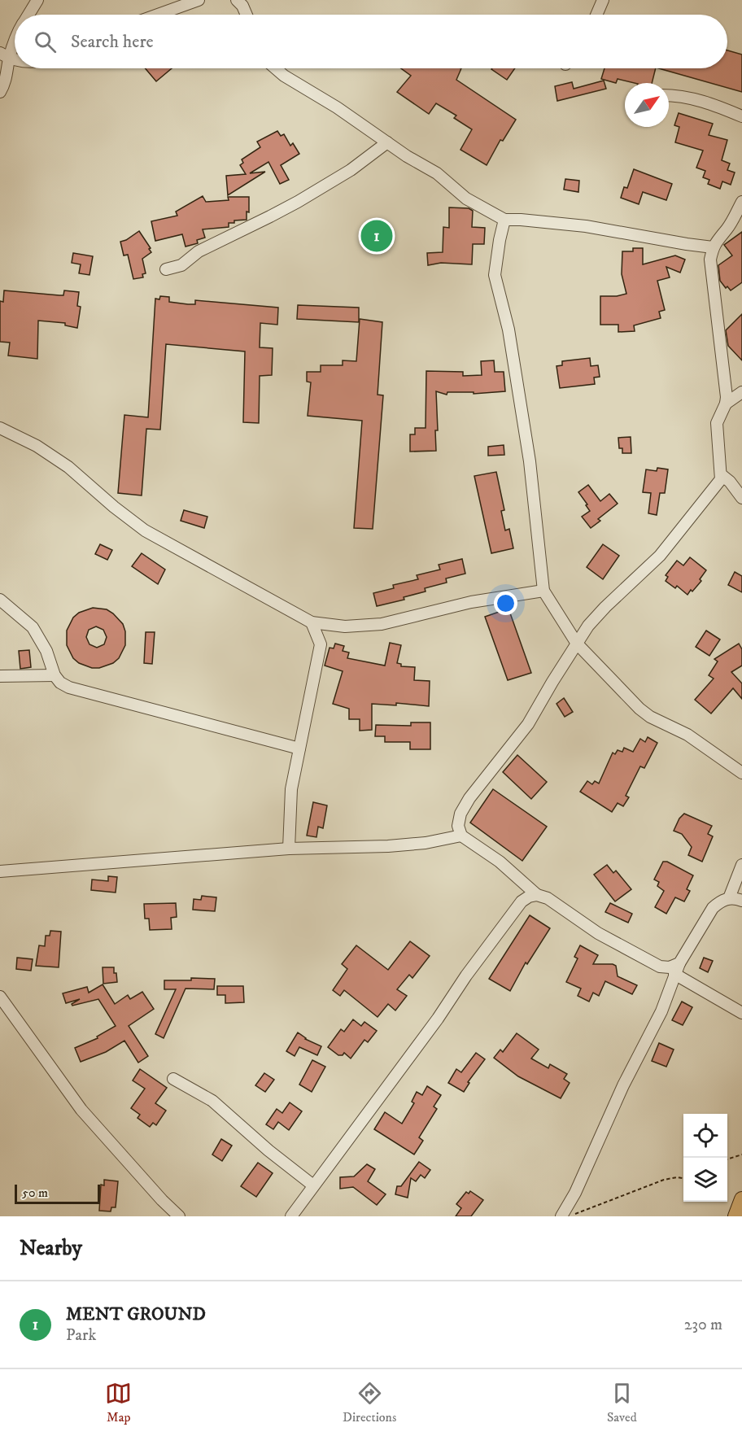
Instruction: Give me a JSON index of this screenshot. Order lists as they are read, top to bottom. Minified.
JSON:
{"scale_bar":"50 m","north":"top right","page":{"search":"Search here","pins":"1","scale":"50 m","heading":"Nearby","list":[{"mark":"1","name":"MENT GROUND","note":"Park","value":"230 m"}],"nav":["Map","Directions","Saved"]}}
